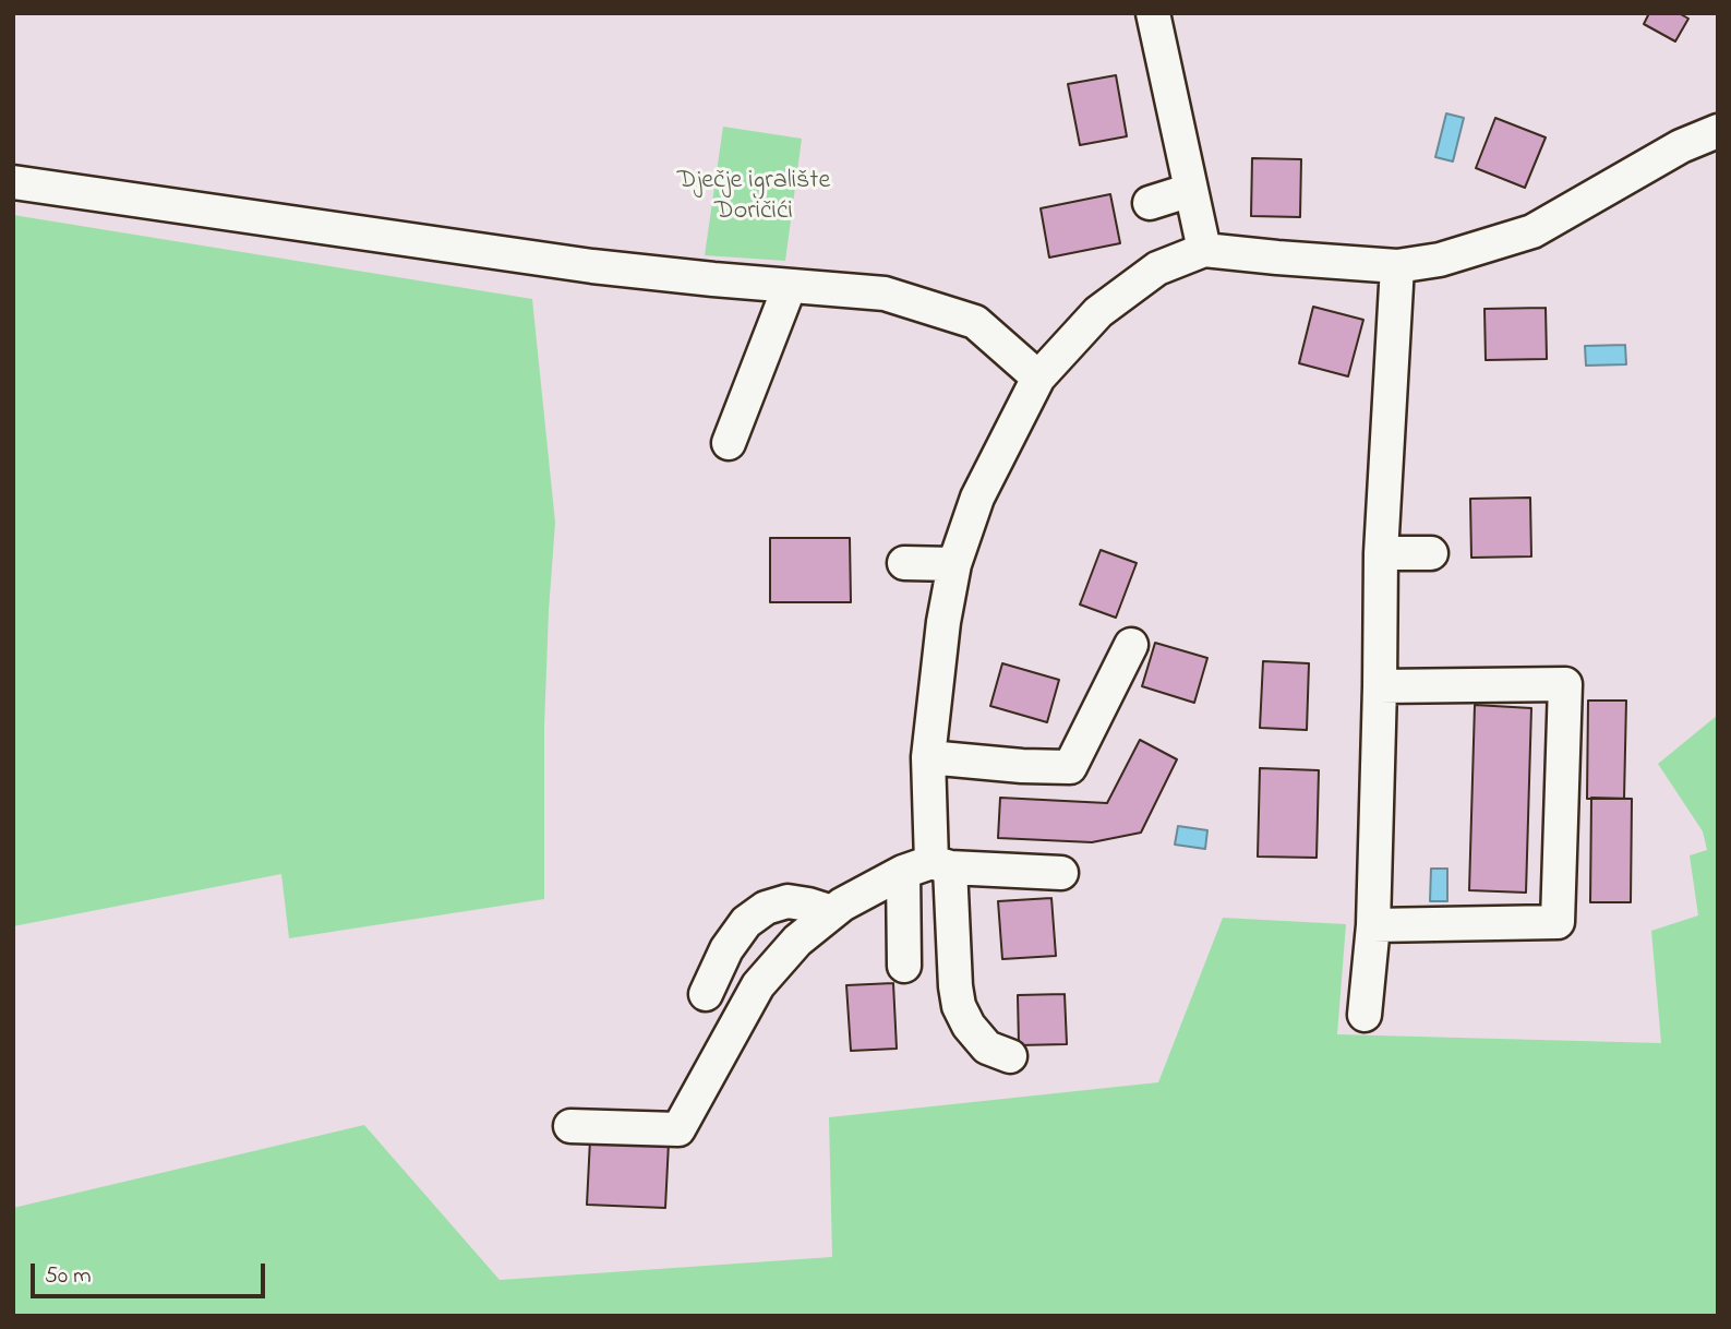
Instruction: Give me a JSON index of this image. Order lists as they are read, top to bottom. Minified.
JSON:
{"parks":["Dječje igralište Doričići"],"scale_bar":"50 m"}
